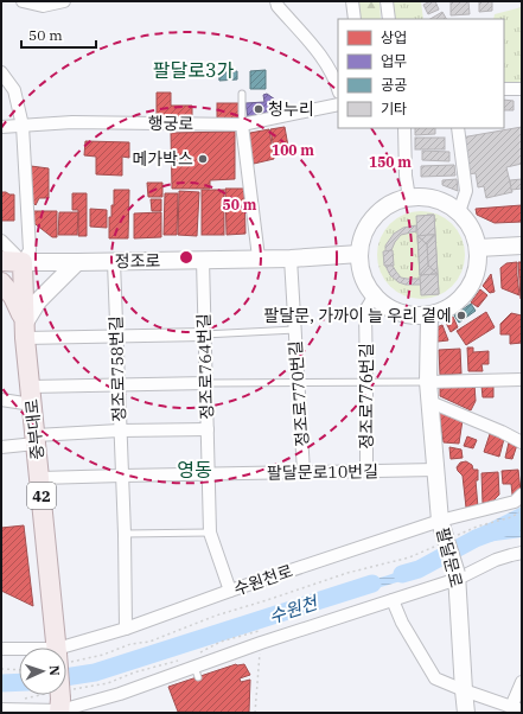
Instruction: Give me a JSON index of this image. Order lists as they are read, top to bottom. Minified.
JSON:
{"streets":{"main road":["정조로","중부대로","42"],"street":["행궁로","정조로764번길","정조로758번길","정조로770번길","정조로776번길","팔달문로10번길","팔달문로","수원천로"]},"crossings":[["정조로","정조로764번길"],["정조로","정조로758번길"],["정조로","정조로770번길"],["정조로","정조로776번길"],["정조로","중부대로"],["정조로","팔달문로"],["정조로764번길","팔달문로10번길"],["정조로764번길","수원천로"],["정조로758번길","팔달문로10번길"],["정조로758번길","수원천로"],["정조로770번길","팔달문로10번길"],["정조로776번길","팔달문로10번길"],["정조로776번길","팔달문로"],["중부대로","팔달문로10번길"],["팔달문로10번길","팔달문로"],["팔달문로","수원천로"]],"districts":["팔달로3가","영동"],"water":["수원천"],"places":["청누리","메가박스","팔달문, 가까이 늘 우리 곁에"],"legend":["상업","업무","공공","기타"],"scale_bar":"50 m","north":"right","rings":["100 m","150 m","50 m"]}
